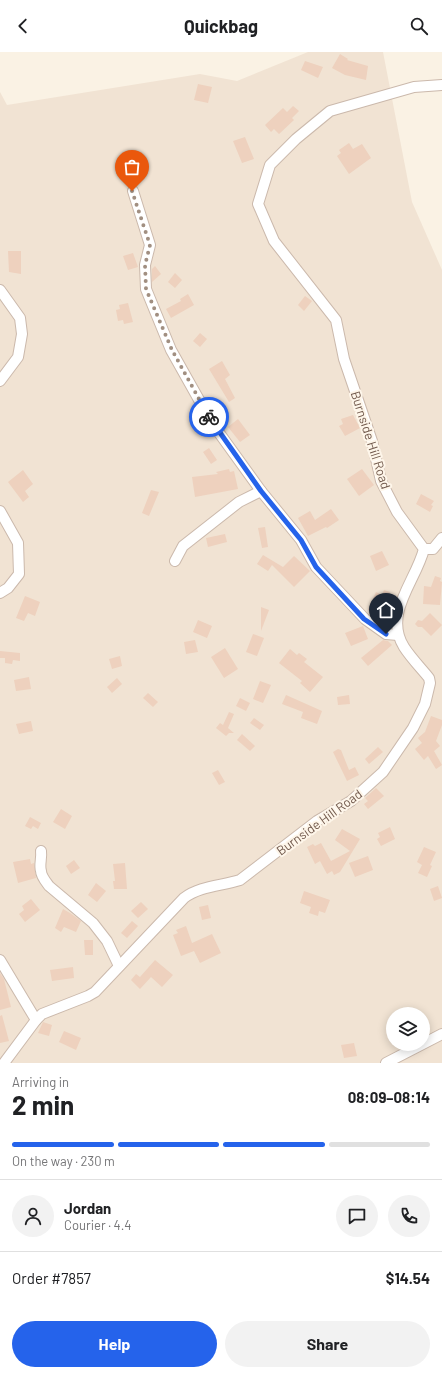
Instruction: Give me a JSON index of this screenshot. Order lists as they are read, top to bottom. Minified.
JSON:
{"streets":{"street":["Burnside Hill Road"]},"page":{"header":"Quickbag","heading":["2 min","Arriving in","08:09–08:14"],"panel":["Jordan","Courier · 4.4","Order #7857","$14.54"],"bar":"On the way · 230 m","buttons":["Help","Share"]}}
